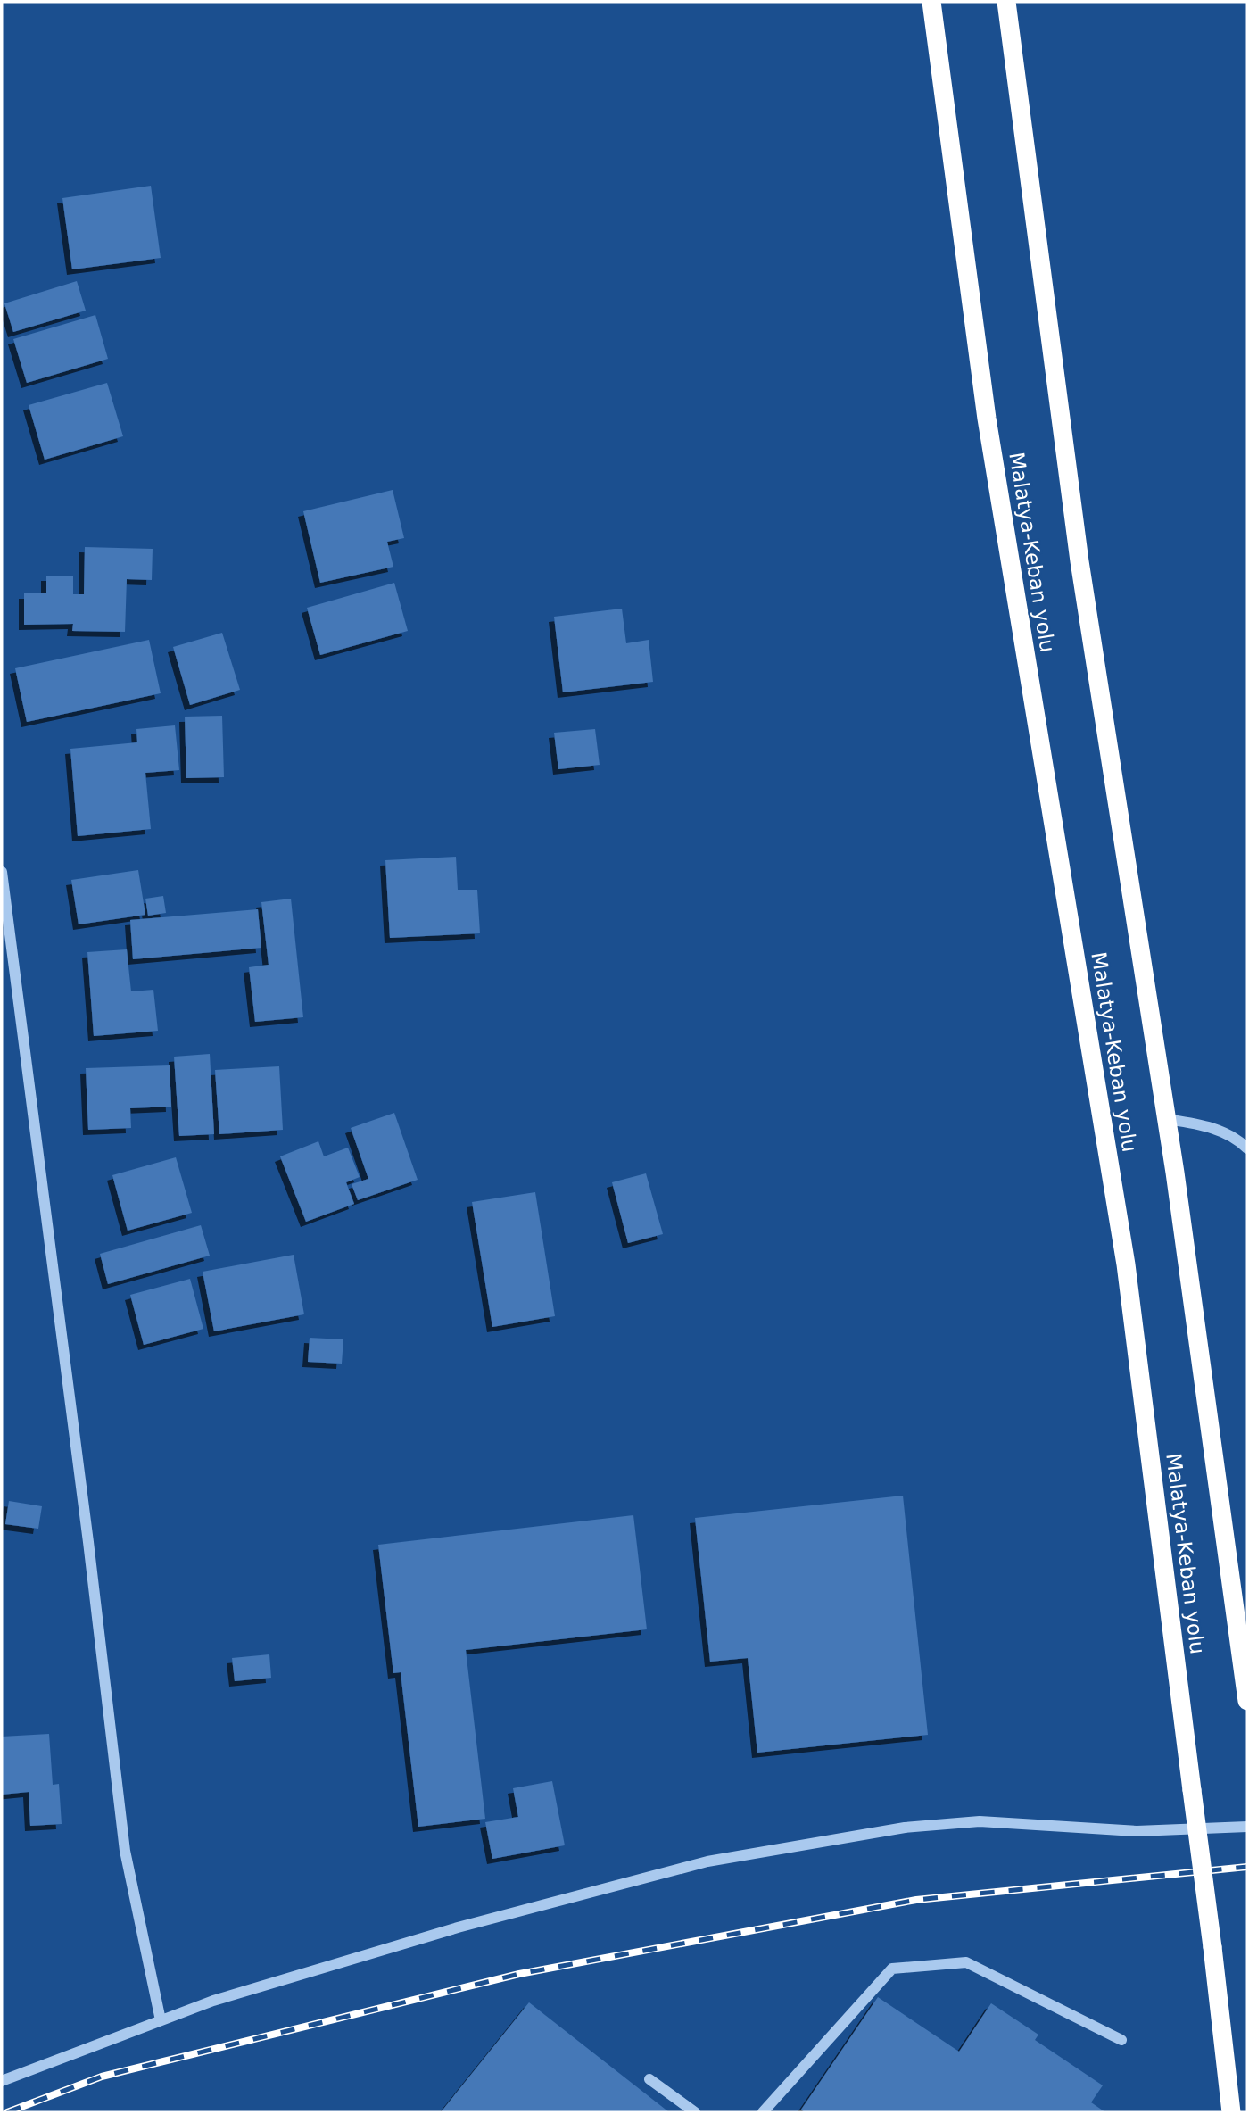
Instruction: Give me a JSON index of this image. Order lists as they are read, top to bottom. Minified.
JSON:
{"streets":{"highway":["Malatya-Keban yolu"]}}
